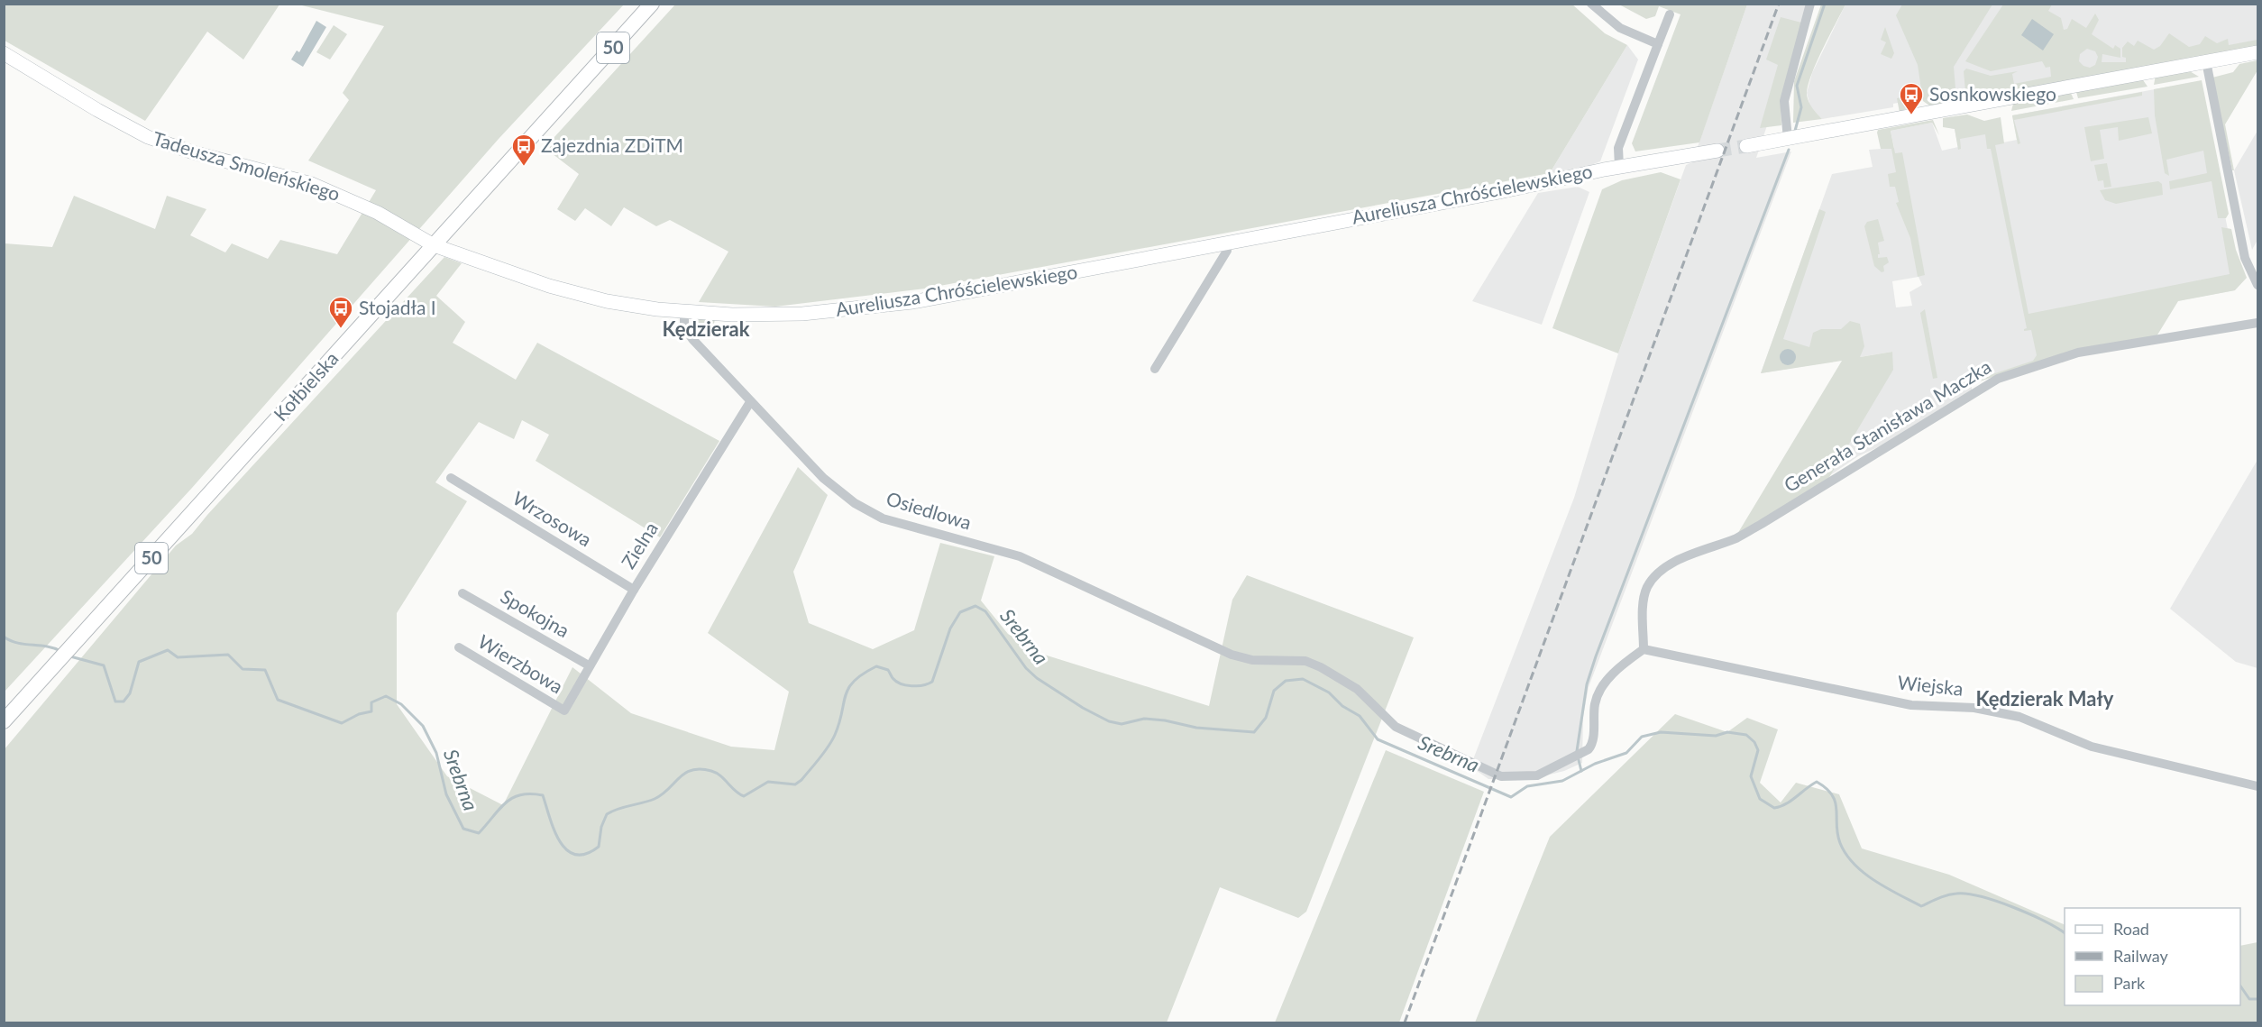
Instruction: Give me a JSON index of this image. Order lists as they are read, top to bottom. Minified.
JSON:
{"streets":{"main road":["50","Kołbielska"],"street":["Tadeusza Smoleńskiego","Aureliusza Chróścielewskiego","Generała Stanisława Maczka","Osiedlowa","Wrzosowa","Zielna","Spokojna","Wierzbowa","Wiejska"]},"crossings":[["Tadeusza Smoleńskiego","Aureliusza Chróścielewskiego"],["Tadeusza Smoleńskiego","Kołbielska"],["Aureliusza Chróścielewskiego","Kołbielska"],["Aureliusza Chróścielewskiego","Osiedlowa"],["Generała Stanisława Maczka","Osiedlowa"],["Generała Stanisława Maczka","Wiejska"],["Osiedlowa","Zielna"],["Osiedlowa","Wiejska"],["Wrzosowa","Zielna"],["Zielna","Spokojna"],["Zielna","Wierzbowa"]],"districts":["Kędzierak","Kędzierak Mały"],"water":["Srebrna"],"places":{"bus stop":["Sosnkowskiego","Zajezdnia ZDiTM","Stojadła I"]},"legend":["Road","Railway","Park"]}
